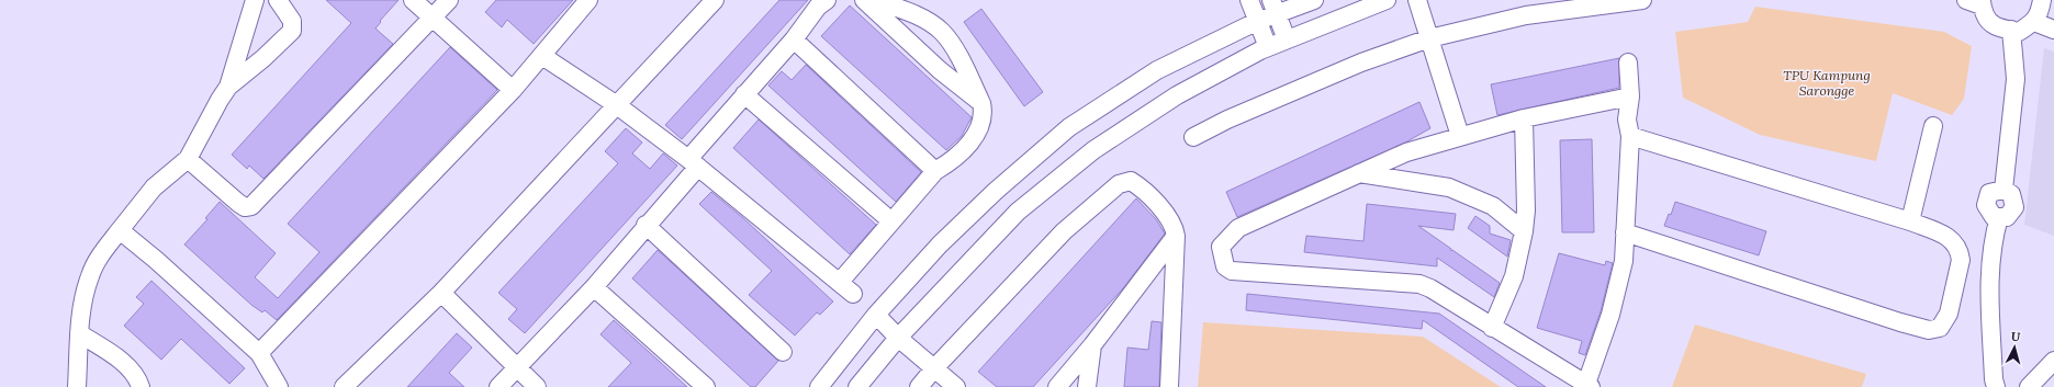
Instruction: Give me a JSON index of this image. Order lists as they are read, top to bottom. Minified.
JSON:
{"parks":["TPU Kampung Sarongge"],"north":"top"}
